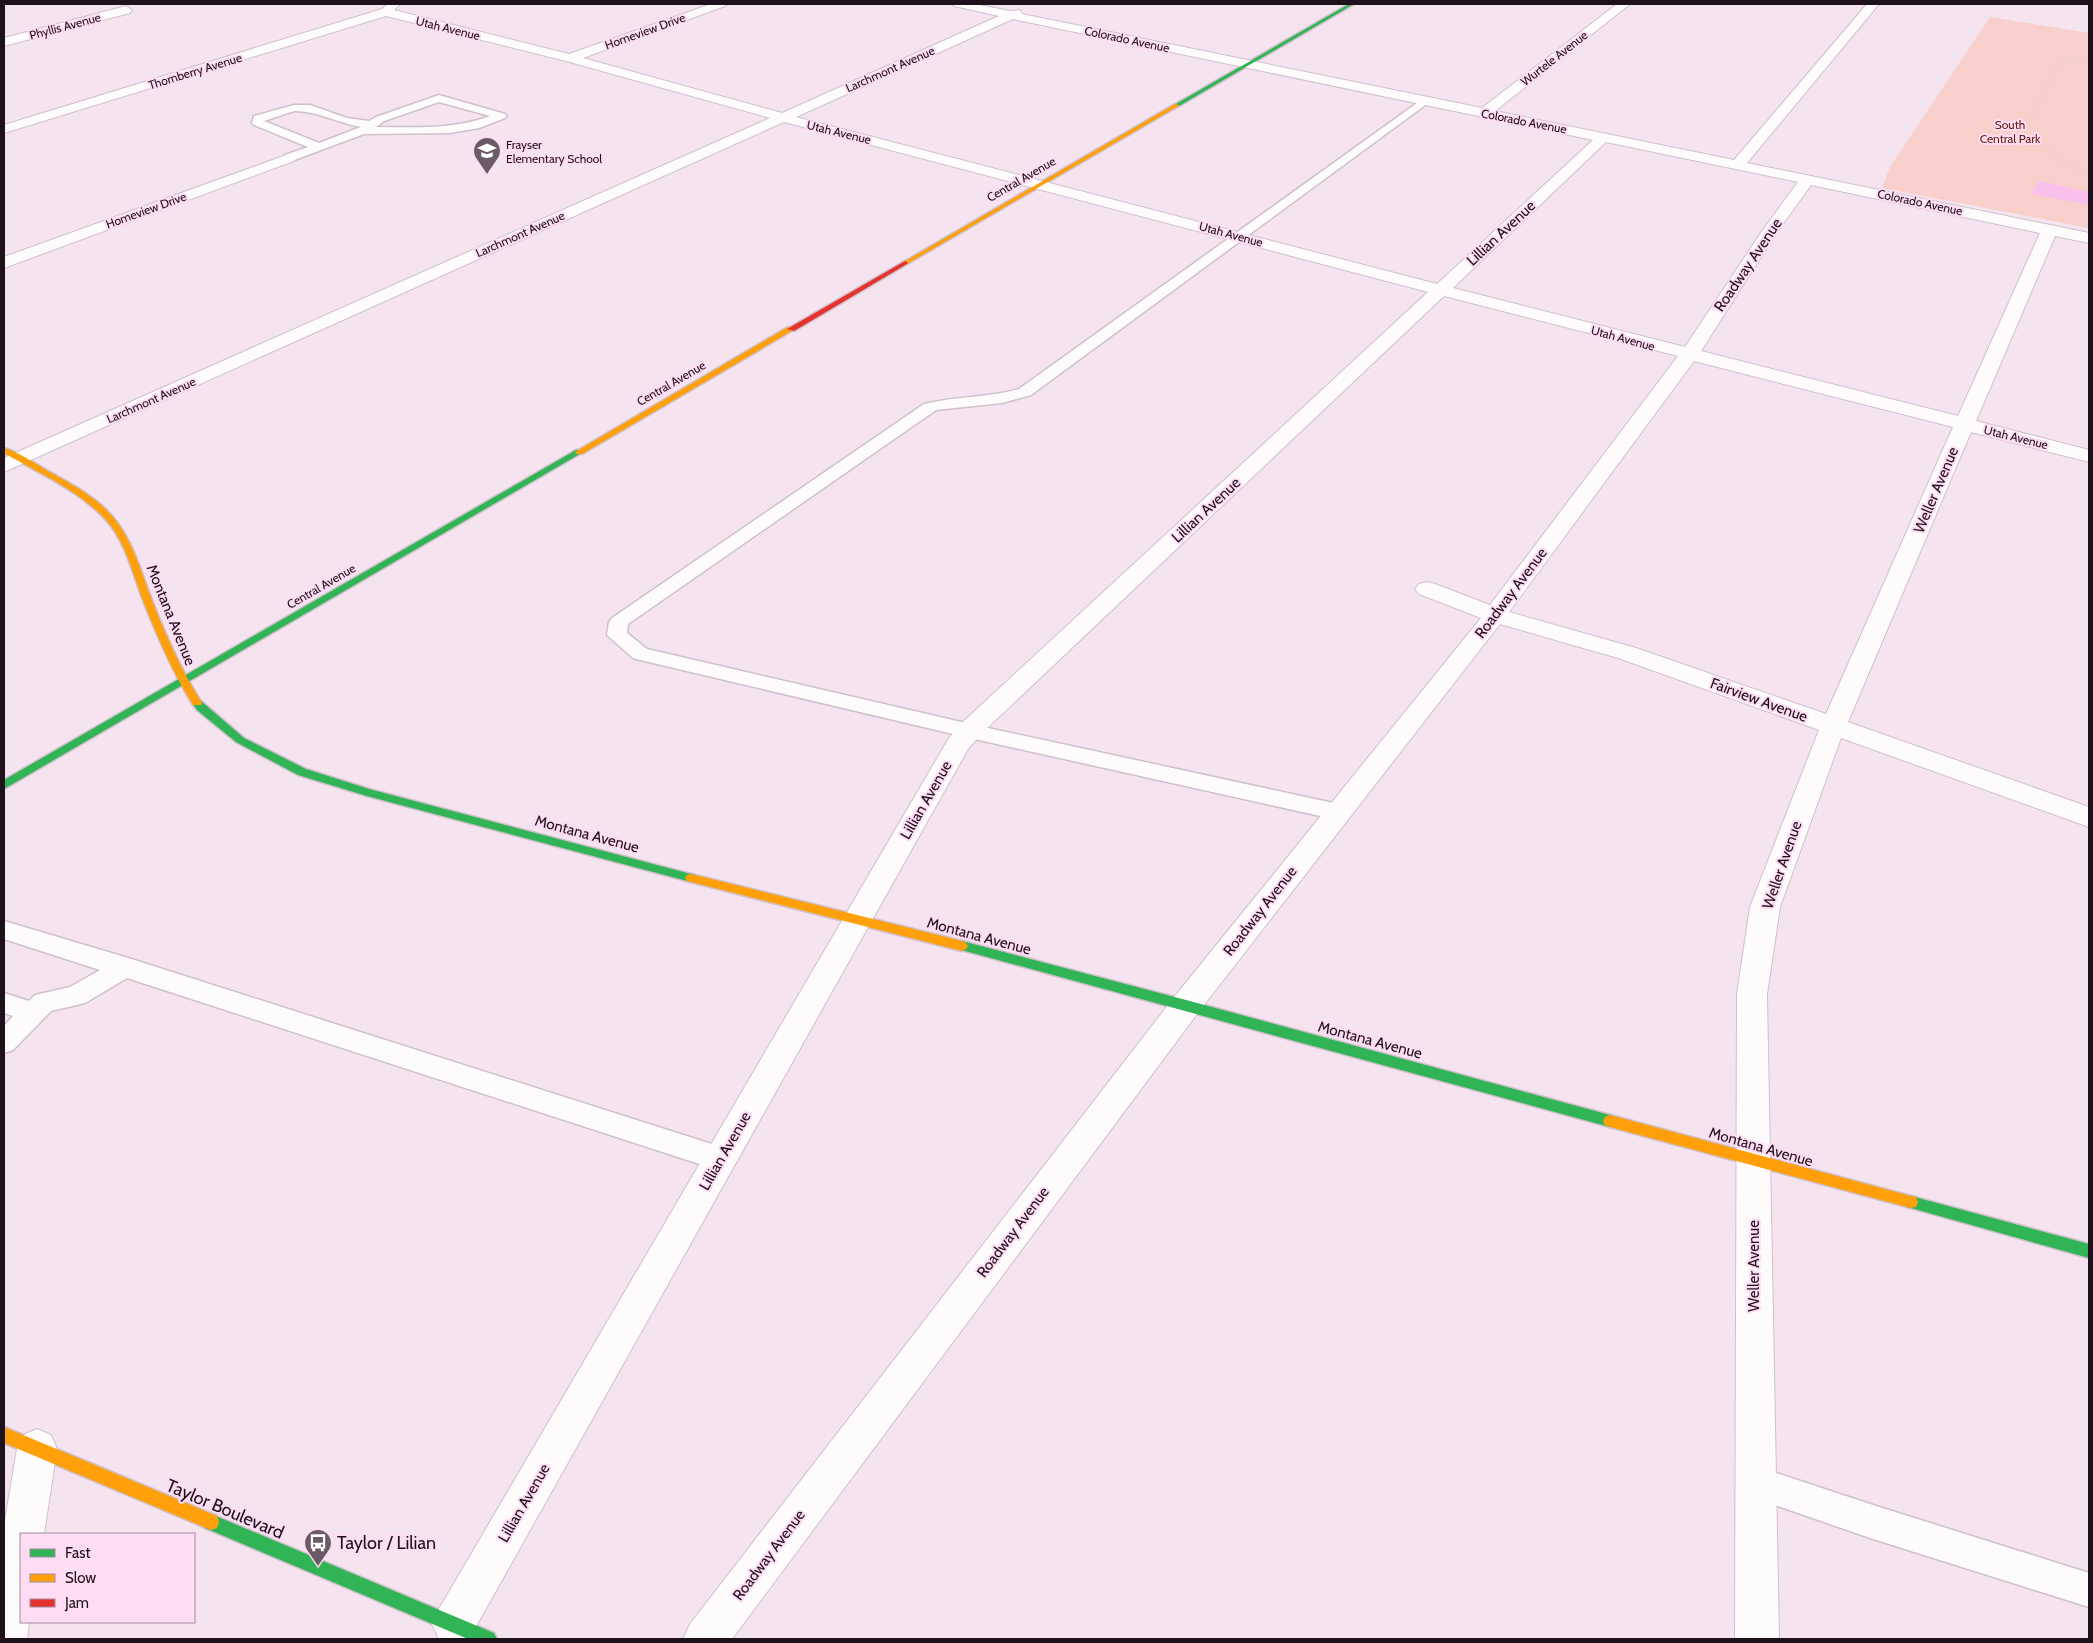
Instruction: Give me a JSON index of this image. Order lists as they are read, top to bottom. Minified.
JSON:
{"streets":{"street":["Phyllis Avenue","Utah Avenue","Homeview Drive","Colorado Avenue","Wurtele Avenue","Larchmont Avenue","Thornberry Avenue","Central Avenue","Lillian Avenue","Roadway Avenue","Weller Avenue","Montana Avenue","Fairview Avenue","Taylor Boulevard"]},"crossings":[["Utah Avenue","Homeview Drive"],["Utah Avenue","Larchmont Avenue"],["Utah Avenue","Thornberry Avenue"],["Utah Avenue","Central Avenue"],["Utah Avenue","Lillian Avenue"],["Utah Avenue","Roadway Avenue"],["Utah Avenue","Weller Avenue"],["Colorado Avenue","Wurtele Avenue"],["Colorado Avenue","Larchmont Avenue"],["Colorado Avenue","Central Avenue"],["Colorado Avenue","Lillian Avenue"],["Colorado Avenue","Roadway Avenue"],["Colorado Avenue","Weller Avenue"],["Larchmont Avenue","Montana Avenue"],["Central Avenue","Montana Avenue"],["Lillian Avenue","Montana Avenue"],["Lillian Avenue","Taylor Boulevard"],["Roadway Avenue","Montana Avenue"],["Roadway Avenue","Fairview Avenue"],["Weller Avenue","Montana Avenue"],["Weller Avenue","Fairview Avenue"]],"parks":["South Central Park"],"places":{"school or university":["Frayser Elementary School"],"bus stop":["Taylor / Lilian"]},"legend":["Fast","Slow","Jam"]}
